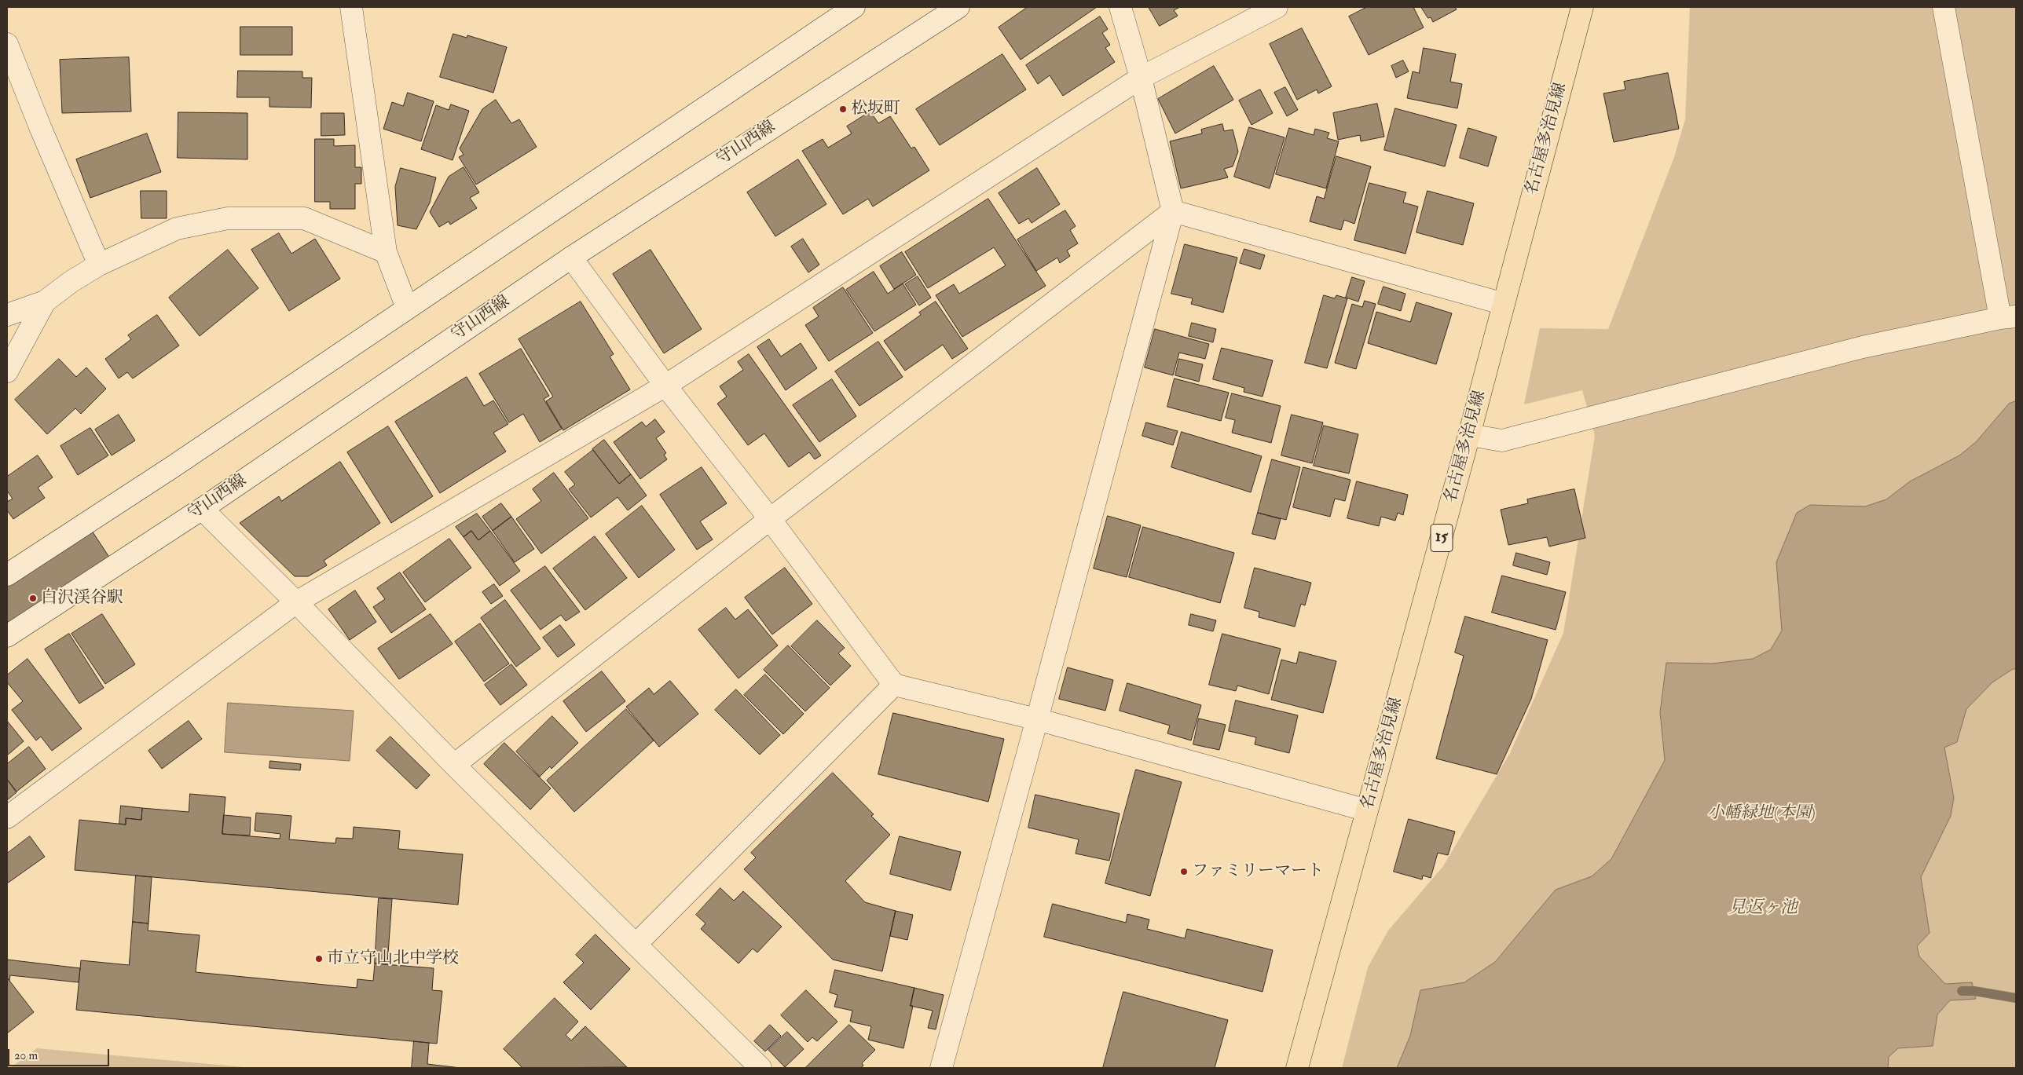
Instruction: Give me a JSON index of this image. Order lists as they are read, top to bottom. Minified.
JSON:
{"streets":{"main road":["名古屋多治見線","15"],"street":["守山西線"]},"water":["見返ヶ池"],"parks":["小幡緑地(本園)"],"places":["松坂町","白沢渓谷駅","ファミリーマート","市立守山北中学校"],"scale_bar":"20 m"}
